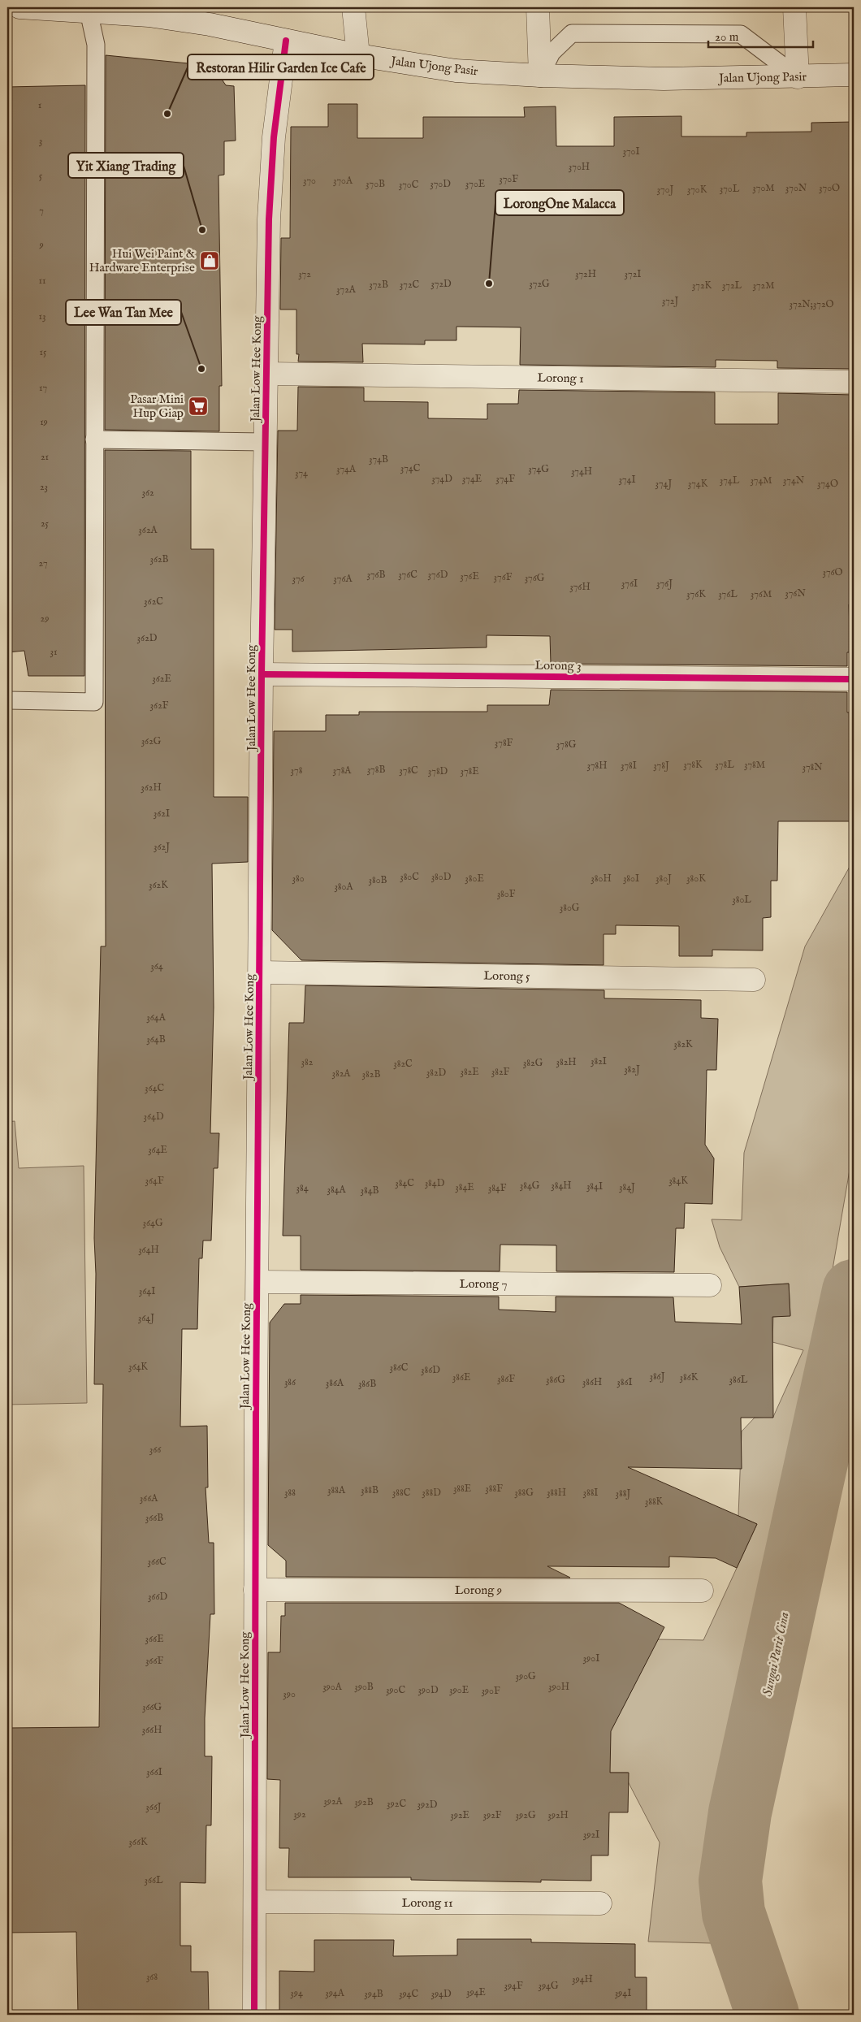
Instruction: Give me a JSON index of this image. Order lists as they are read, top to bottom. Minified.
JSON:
{"streets":{"street":["Jalan Ujong Pasir","Jalan Low Hee Kong","Lorong 1","Lorong 3","Lorong 5","Lorong 7","Lorong 9","Lorong 11"]},"crossings":[["Jalan Ujong Pasir","Jalan Low Hee Kong"],["Jalan Low Hee Kong","Lorong 1"],["Jalan Low Hee Kong","Lorong 3"],["Jalan Low Hee Kong","Lorong 5"],["Jalan Low Hee Kong","Lorong 7"],["Jalan Low Hee Kong","Lorong 9"],["Jalan Low Hee Kong","Lorong 11"]],"water":["Sungai Parit Cina"],"places":{"other":["Restoran Hilir Garden Ice Cafe","Yit Xiang Trading","LorongOne Malacca","Lee Wan Tan Mee"],"shop":["Hui Wei Paint & Hardware Enterprise"],"supermarket":["Pasar Mini Hup Giap"]},"house_numbers":["1","3","370I","370H","5","370F","370","370A","370B","370D","370E","370C","370M","370N","370O","370L","370J","370K","7","9","372","372H","372I","11","372D","372G","372B","372C","372K","372L","372M","372A","372J","372N;372O","13","15","17","19","21","374B","374C","374A","374G","374H","374","374D","374E","374F","374I","374L","374M","374N","374J","374K","374O","23","362","25","362A","362B","27","376O","376B","376C","376D","376E","376F","376G","376","376A","376I","376J","376H","376N","376K","376L","376M","362C","29","362D","31","362E","362F","362G","378F","378G","378K","378L","378M","378H","378I","378J","378N","378B","378","378A","378C","378D","378E","362H","362I","362J","380C","380D","380","380E","380H","380I","380J","380K","380B","362K","380A","380F","380L","380G","364","364A","364B","382K","382I","382","382H","382G","382C","382J","382E","382F","382D","382A","382B","364C","364D","364E","364F","384K","384C","384D","384G","384H","384I","384E","384J","384","384F","384A","384B","364G","364H","364I","364J","364K","386C","386D","386J","386E","386K","386F","386G","386L","386","386H","386I","386A","386B","366","388E","388F","388A","388B","388","388C","388D","388G","388H","388I","388J","366A","388K","366B","366C","366D","366E","390I","366F","390G","390A","390B","390H","390C","390D","390E","390F","390","366G","366H","366I","392A","392B","392C","392D","366J","392","392E","392F","392G","392H","392I","366K","366L","368","394H","394F","394G","394E","394","394A","394I","394B","394C","394D"],"scale_bar":"20 m"}
